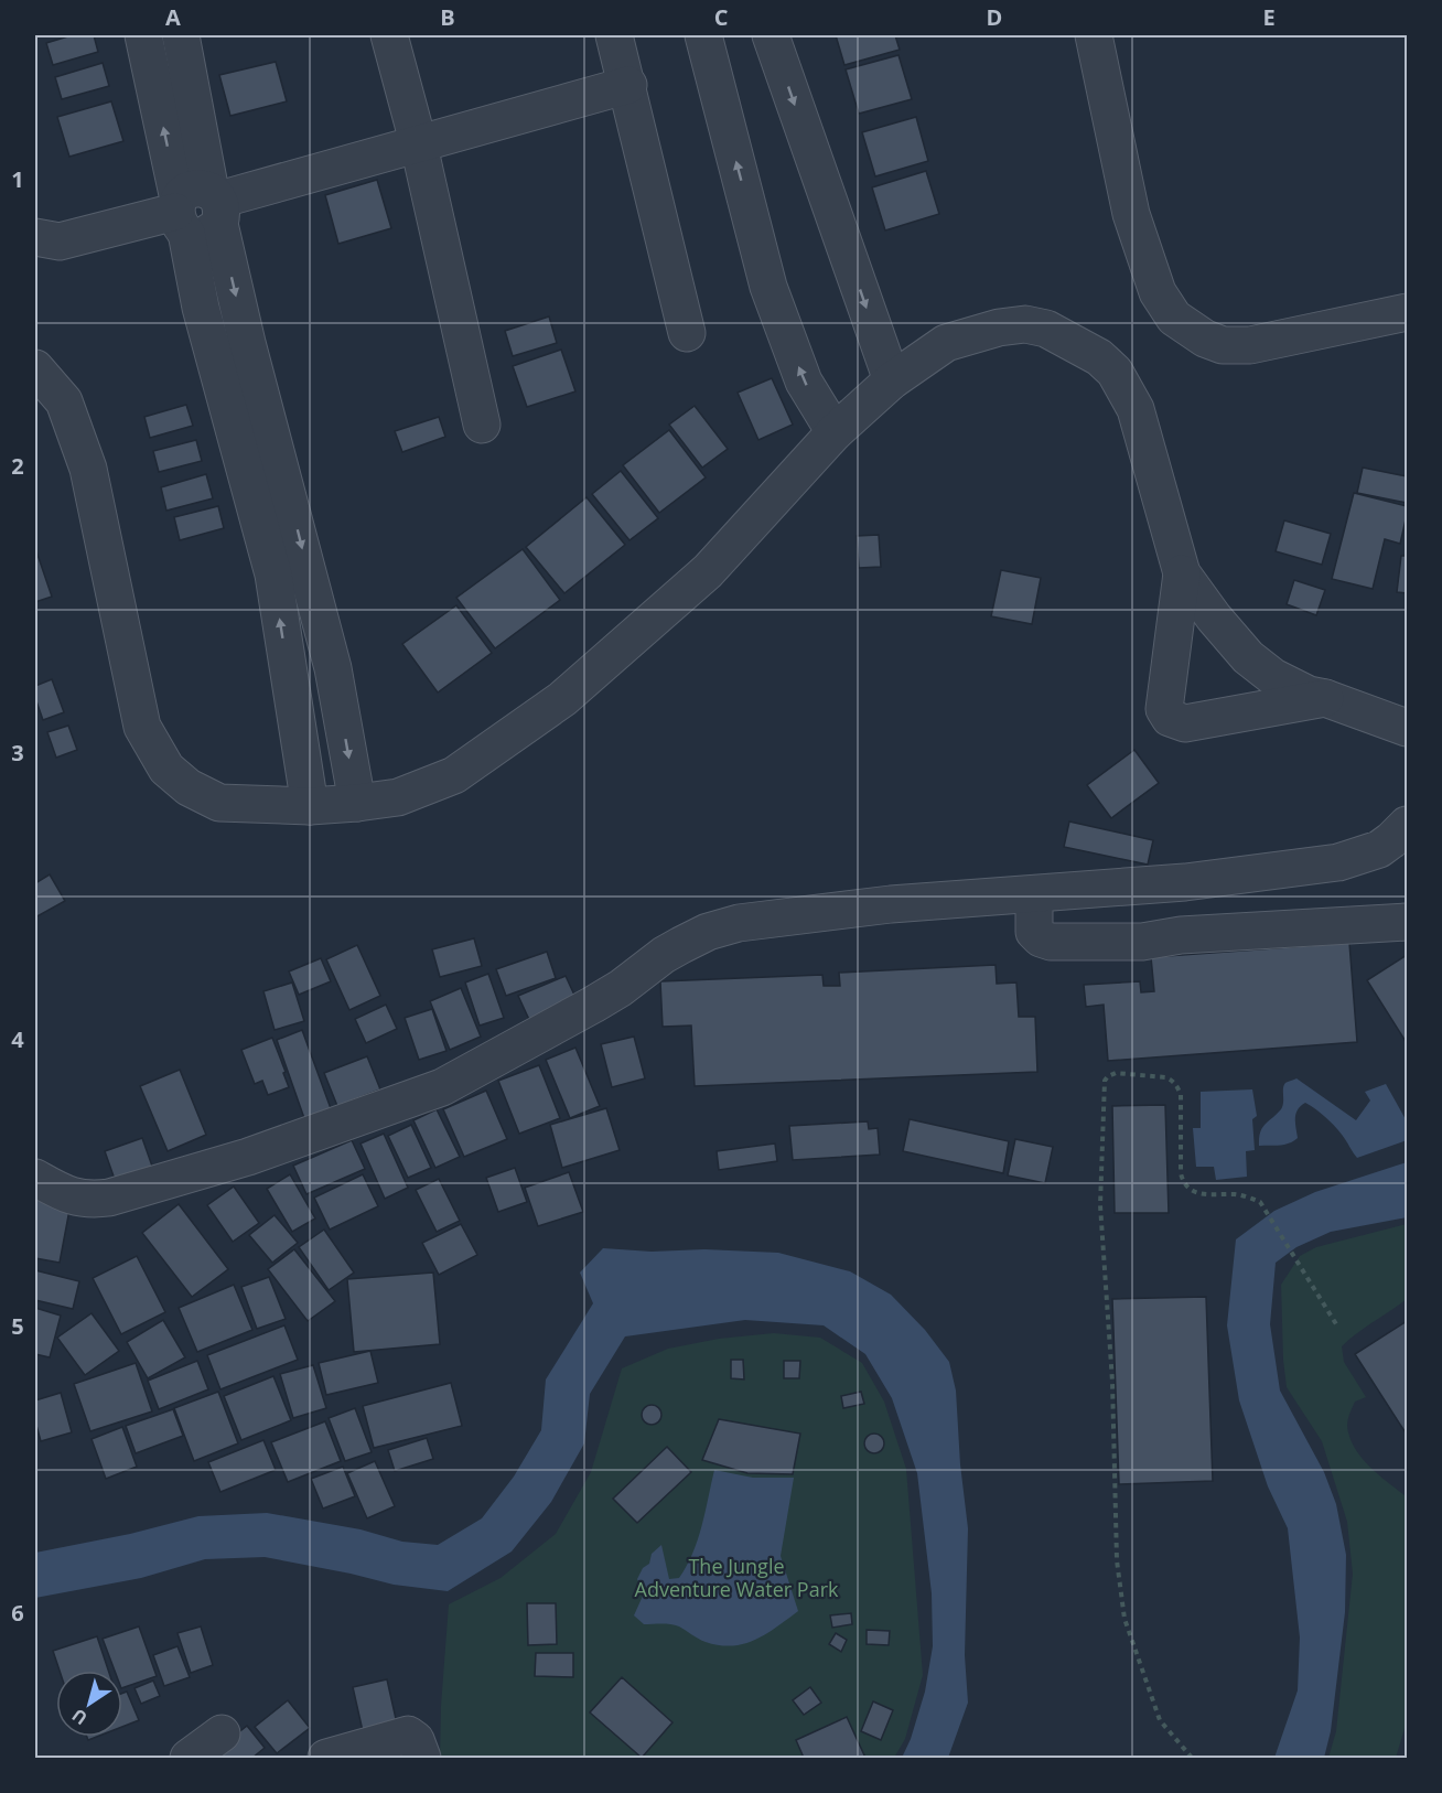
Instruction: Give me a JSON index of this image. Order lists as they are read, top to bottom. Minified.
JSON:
{"parks":["The Jungle Adventure Water Park"],"north":"bottom left","grid":{"columns":["A","B","C","D","E"],"rows":["1","2","3","4","5","6"]}}
